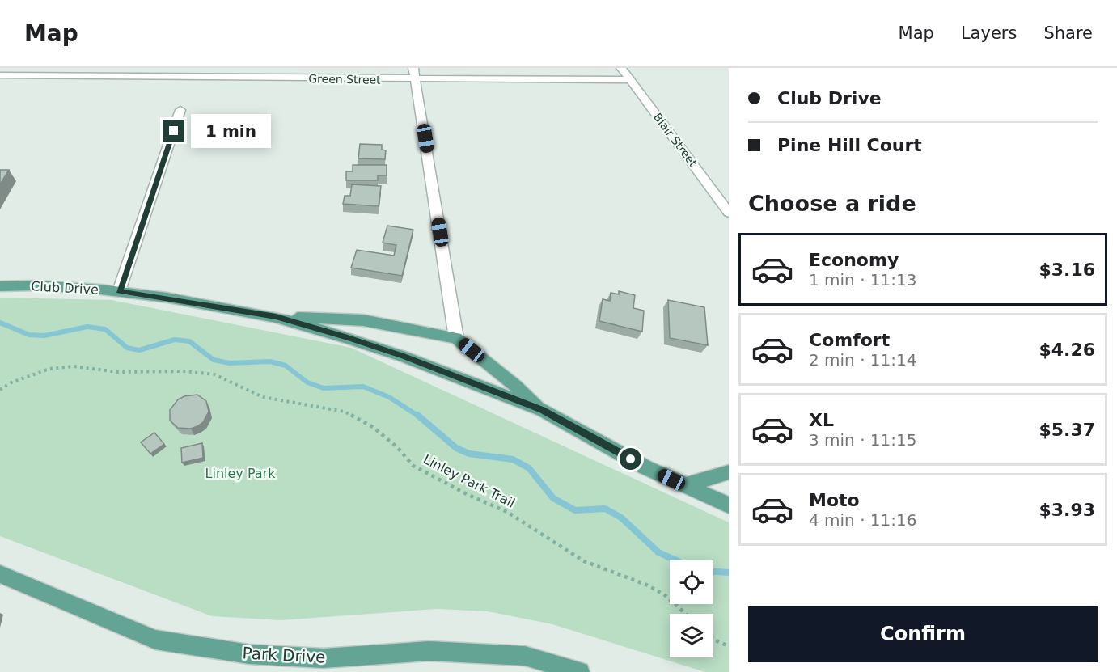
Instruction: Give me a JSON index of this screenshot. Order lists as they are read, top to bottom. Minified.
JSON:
{"streets":{"main road":["Club Drive","Park Drive"],"street":["Green Street","Blair Street"],"path":["Linley Park Trail"]},"crossings":[["Green Street","Blair Street"]],"parks":["Linley Park"],"page":{"header":"Map","nav":["Map","Layers","Share"],"banner":["Club Drive","Pine Hill Court"],"bubble":"1 min","heading":"Choose a ride","list":[{"name":"Economy","note":"1 min · 11:13","value":"$3.16"},{"name":"Comfort","note":"2 min · 11:14","value":"$4.26"},{"name":"XL","note":"3 min · 11:15","value":"$5.37"},{"name":"Moto","note":"4 min · 11:16","value":"$3.93"}],"buttons":"Confirm"}}
